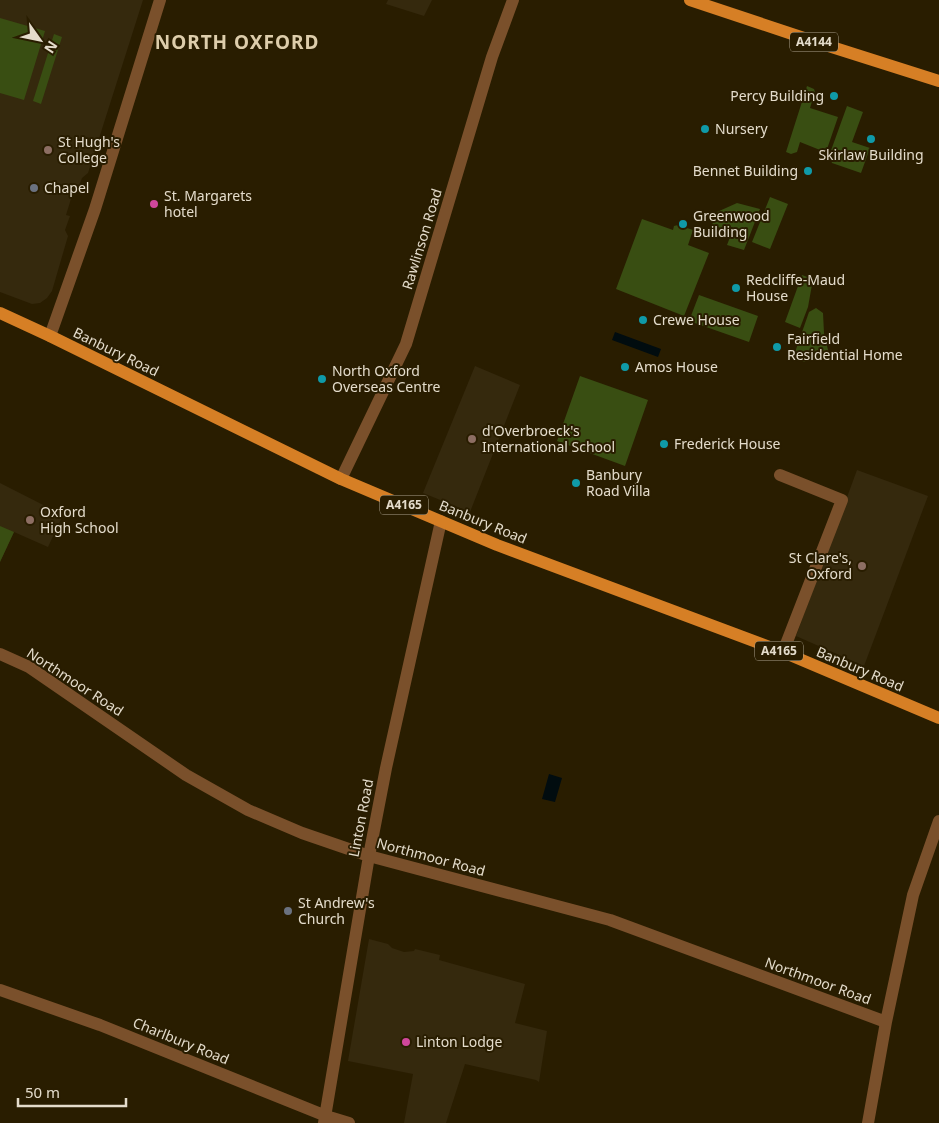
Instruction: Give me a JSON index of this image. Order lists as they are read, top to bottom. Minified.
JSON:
{"streets":{"main road":["A4144","Banbury Road","A4165"],"street":["Rawlinson Road","Northmoor Road","Linton Road","Charlbury Road"]},"crossings":[["Rawlinson Road","Banbury Road"],["Banbury Road","Linton Road"],["Northmoor Road","Linton Road"],["Linton Road","Charlbury Road"]],"districts":["NORTH OXFORD"],"places":["Percy Building","Nursery","Skirlaw Building","St Hugh's College","Bennet Building","Chapel","St. Margarets hotel","Greenwood Building","Redcliffe-Maud House","Crewe House","Fairfield Residential Home","Amos House","North Oxford Overseas Centre","d'Overbroeck's International School","Frederick House","Banbury Road Villa","Oxford High School","St Clare's, Oxford","St Andrew's Church","Linton Lodge"],"scale_bar":"50 m","north":"bottom right"}
